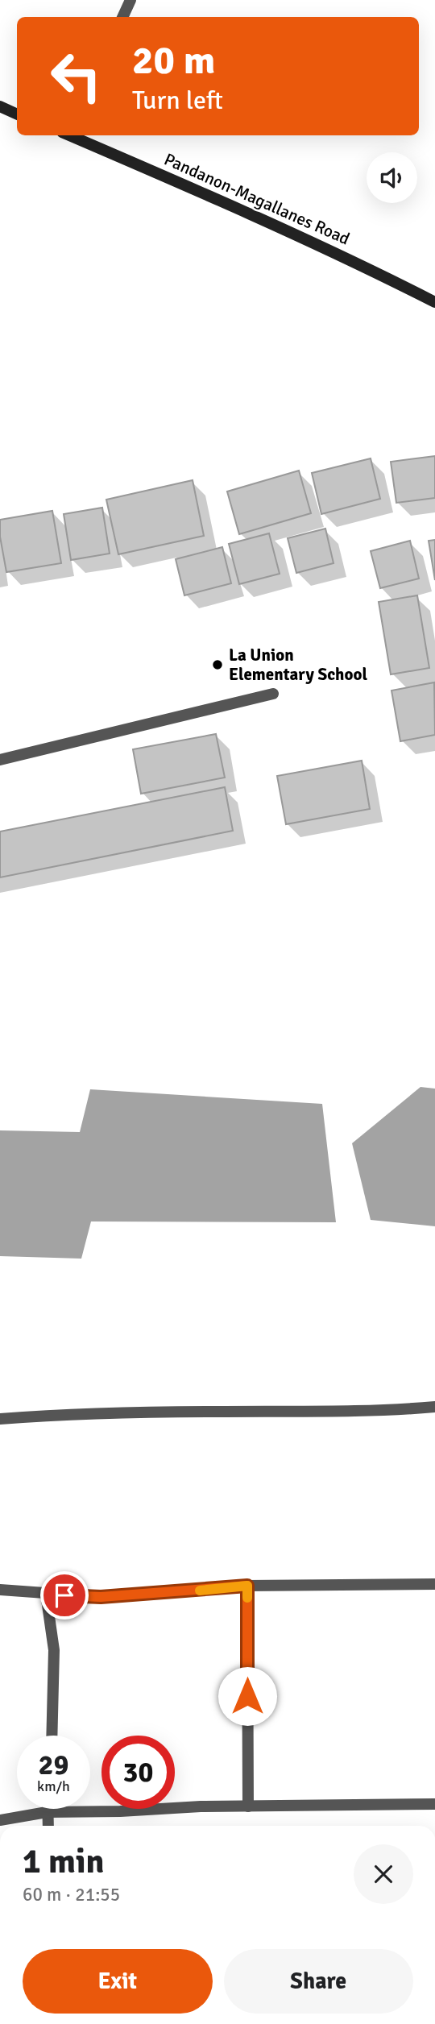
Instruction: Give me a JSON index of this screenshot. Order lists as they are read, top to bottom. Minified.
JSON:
{"streets":{"main road":["Pandanon-Magallanes Road"]},"places":["La Union Elementary School"],"page":{"turn":["20 m","Turn left"],"speed":"29 km/h","limit":"30","heading":["1 min","60 m · 21:55"],"buttons":["Exit","Share"]}}
